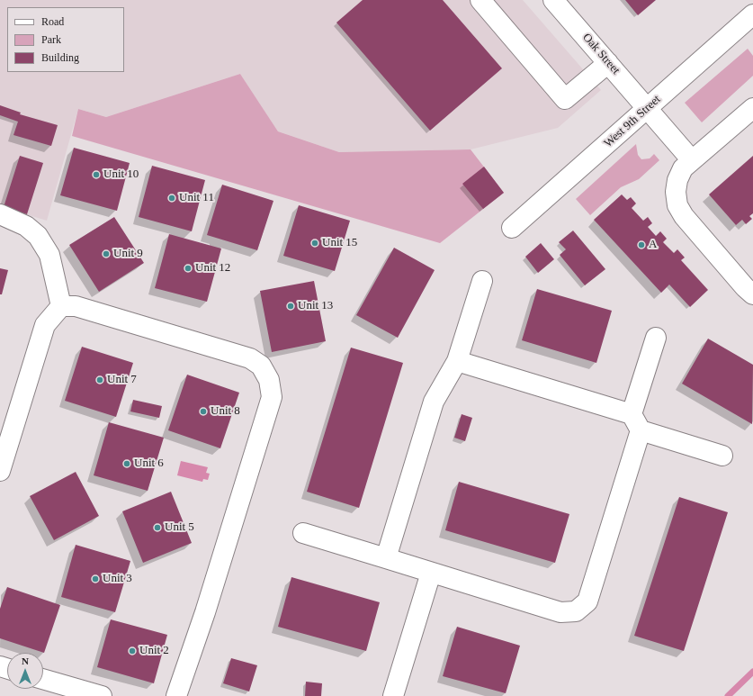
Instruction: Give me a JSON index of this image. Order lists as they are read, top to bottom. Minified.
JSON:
{"streets":{"street":["Oak Street","West 9th Street"]},"crossings":[["Oak Street","West 9th Street"]],"places":["Unit 10","Unit 11","Unit 15","A","Unit 9","Unit 12","Unit 13","Unit 7","Unit 8","Unit 6","Unit 5","Unit 3","Unit 2"],"legend":["Road","Park","Building"],"north":"top"}
